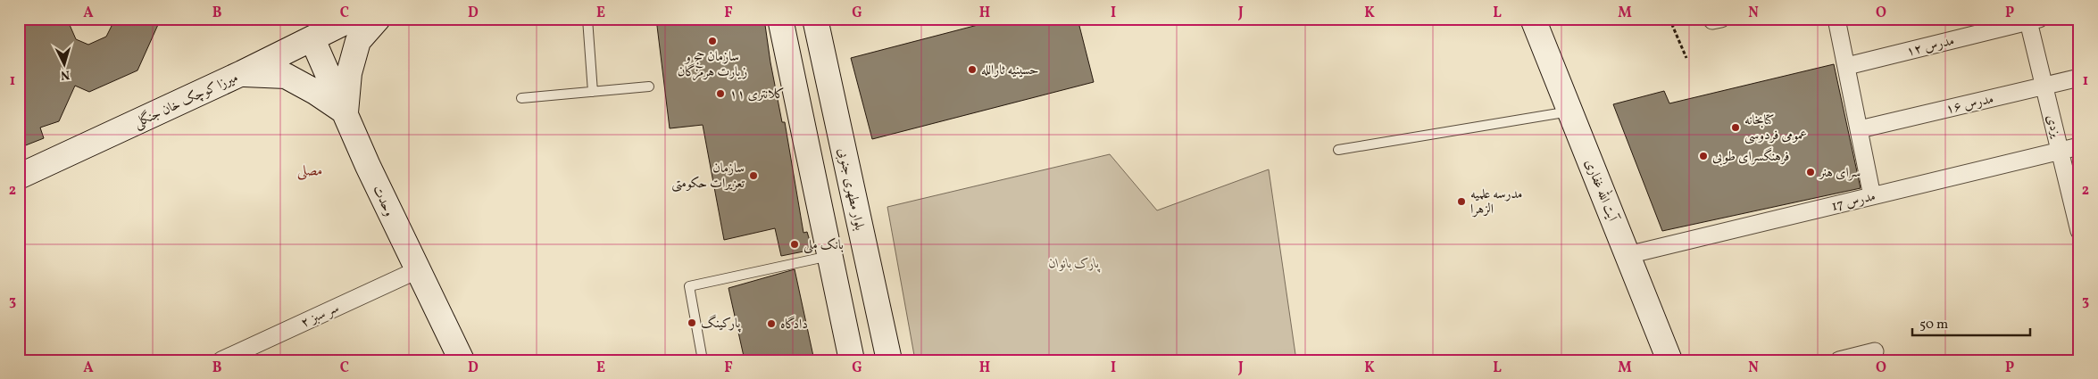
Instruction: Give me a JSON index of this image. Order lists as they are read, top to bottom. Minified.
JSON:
{"streets":{"street":["مدرس ۱۲","میرزا کوچک خان جنگلی","مدرس ۱۶","یزدی","بلوار مطهری جنوبی","آیت الله غفاری","وحدت","مدرس 17","سر سبز ۲"]},"crossings":[["مدرس ۱۲","یزدی"],["میرزا کوچک خان جنگلی","وحدت"],["مدرس ۱۶","یزدی"],["یزدی","مدرس 17"],["آیت الله غفاری","مدرس 17"],["وحدت","سر سبز ۲"]],"districts":["مصلی"],"parks":["پارک بانوان"],"places":["سازمان حج و زیارت هرمزگان","حسینیه ثارالله","کلانتری ۱۱","کتابخانه عمومی فردوسی","فرهنگسرای طوبی","سرای هنر","سازمان تعزیرات حکومتی","مدرسه علمیه الزهرا","بانک ملی","پارکینگ","دادگاه"],"scale_bar":"50 m","north":"bottom","grid":{"columns":["A","B","C","D","E","F","G","H","I","J","K","L","M","N","O","P"],"rows":["1","2","3"]}}
